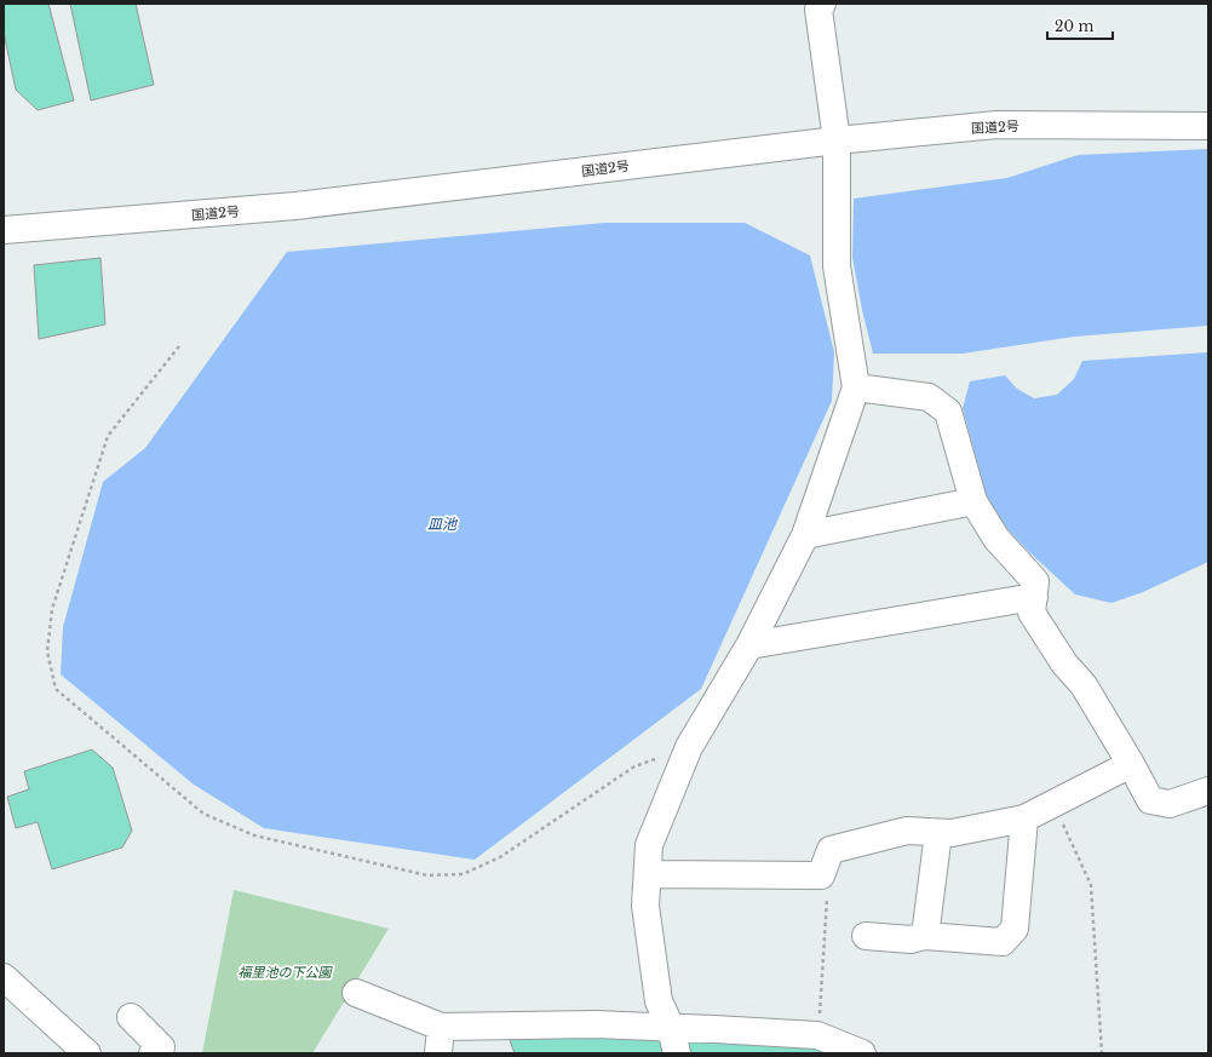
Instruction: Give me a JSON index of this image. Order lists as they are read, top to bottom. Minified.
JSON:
{"streets":{"main road":["国道2号"]},"water":["皿池"],"parks":["福里池の下公園"],"scale_bar":"20 m"}
